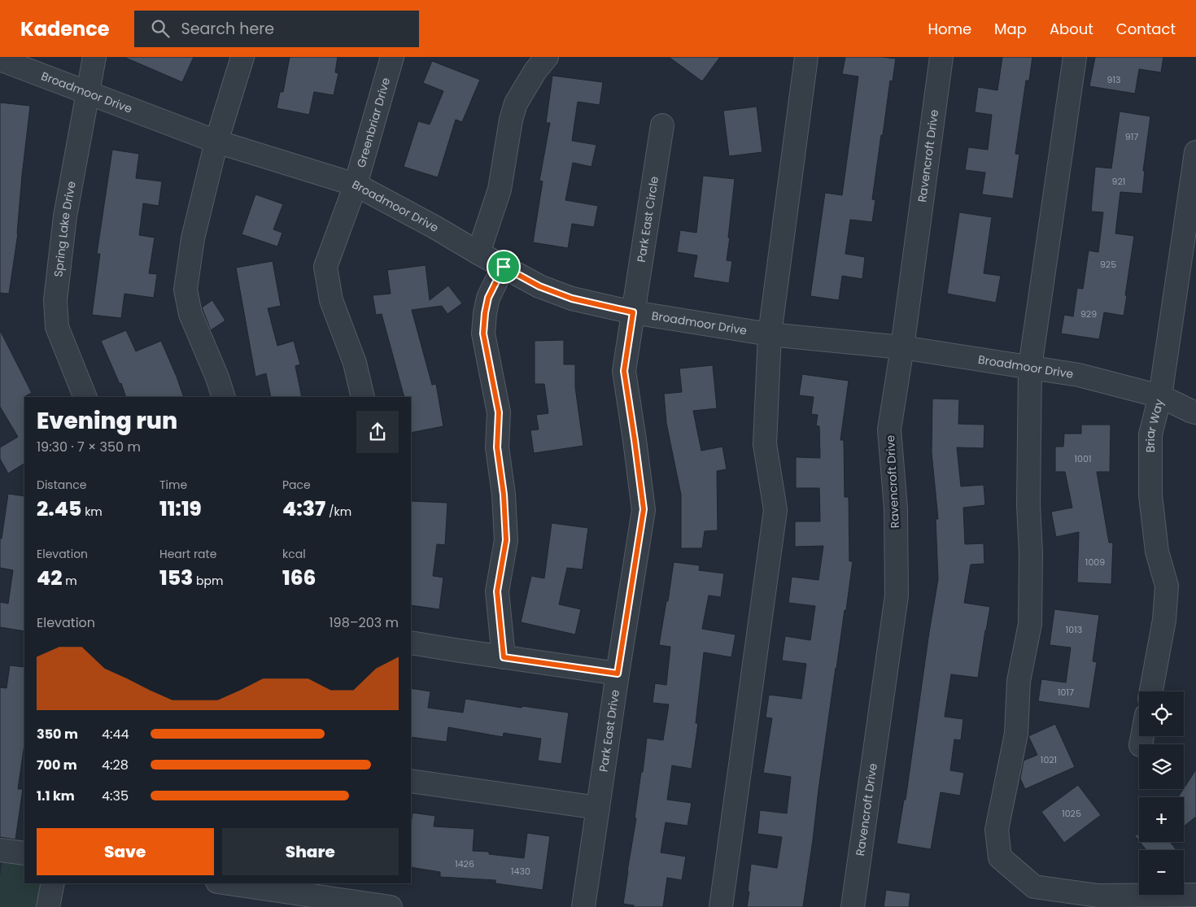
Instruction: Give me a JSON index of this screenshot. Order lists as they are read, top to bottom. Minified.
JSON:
{"streets":{"street":["Broadmoor Drive","Greenbriar Drive","Ravencroft Drive","Park East Circle","Spring Lake Drive","Briar Way","Park East Drive"]},"crossings":[["Broadmoor Drive","Greenbriar Drive"],["Broadmoor Drive","Ravencroft Drive"],["Broadmoor Drive","Park East Circle"],["Broadmoor Drive","Spring Lake Drive"],["Broadmoor Drive","Briar Way"],["Broadmoor Drive","Park East Drive"],["Park East Circle","Park East Drive"]],"house_numbers":["913","917","921","925","929","1001","1009","1013","1017","1021","1025","1426","1430"],"page":{"header":"Kadence","search":"Search here","nav":["Home","Map","About","Contact"],"heading":["Evening run","19:30 · 7 × 350 m"],"stats":[["Distance","2.45 km"],["Time","11:19"],["Pace","4:37 /km"],["Elevation","42 m"],["Heart rate","153 bpm"],["kcal","166"]],"chart":["Elevation","198–203 m"],"map_buttons":["+","−"],"list":[{"name":"350 m","note":"4:44"},{"name":"700 m","note":"4:28"},{"name":"1.1 km","note":"4:35"}],"buttons":["Save","Share"]}}
